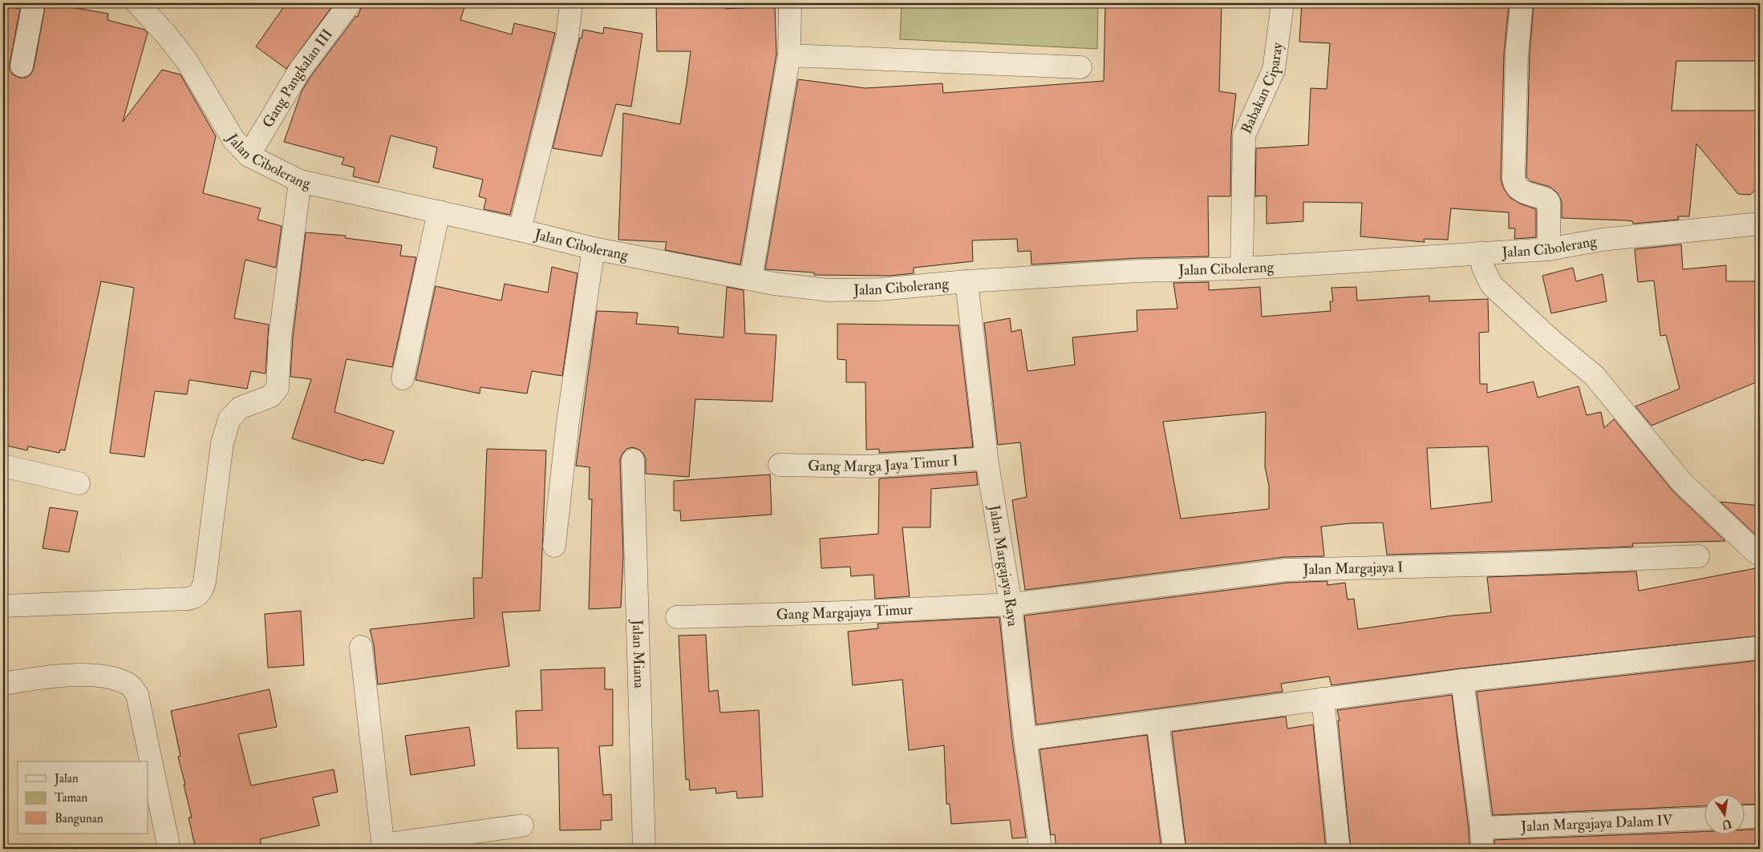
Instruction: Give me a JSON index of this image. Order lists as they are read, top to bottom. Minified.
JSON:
{"streets":{"street":["Gang Pangkalan III","Babakan Ciparay","Jalan Cibolerang","Gang Marga Jaya Timur I","Jalan Margajaya Raya","Jalan Margajaya I","Gang Margajaya Timur","Jalan Miana","Jalan Margajaya Dalam IV"]},"crossings":[["Gang Pangkalan III","Jalan Cibolerang"],["Babakan Ciparay","Jalan Cibolerang"],["Jalan Cibolerang","Jalan Margajaya Raya"],["Gang Marga Jaya Timur I","Jalan Margajaya Raya"],["Jalan Margajaya Raya","Jalan Margajaya I"],["Jalan Margajaya Raya","Gang Margajaya Timur"],["Jalan Margajaya I","Gang Margajaya Timur"]],"legend":["Jalan","Taman","Bangunan"],"north":"bottom"}
